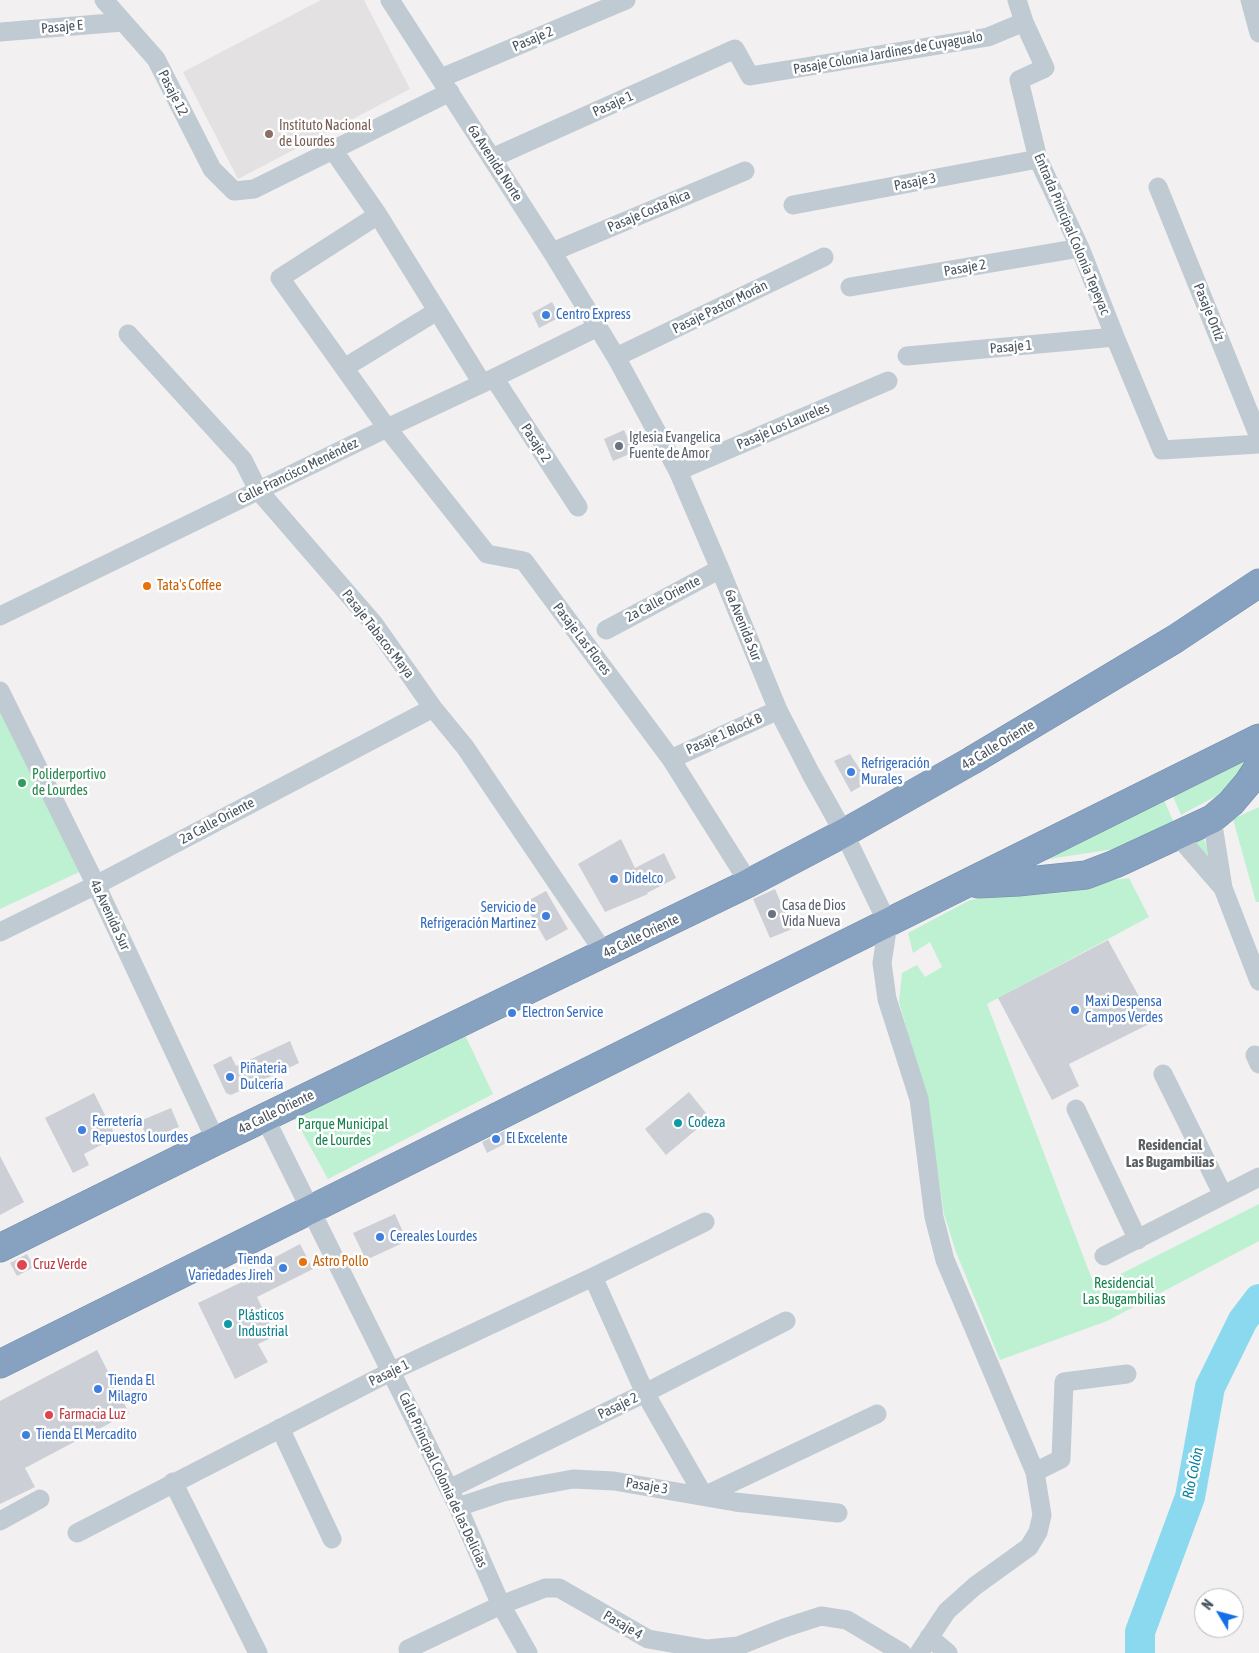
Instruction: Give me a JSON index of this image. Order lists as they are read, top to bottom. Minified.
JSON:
{"streets":{"highway":["4a Calle Oriente"],"street":["Pasaje E","Pasaje 2","Pasaje Colonia Jardínes de Cuyagualo","Pasaje 12","Pasaje 1","6a Avenida Norte","Pasaje 3","Pasaje Costa Rica","Entrada Principal Colonia Tepeyac","Pasaje Pastor Morán","Pasaje Ortíz","Pasaje Los Laureles","Calle Francisco Menéndez","2a Calle Oriente","6a Avenida Sur","Pasaje Tabacos Maya","Pasaje Las Flores","Pasaje 1 Block B","4a Avenida Sur","Calle Principal Colonia de las Delicias","Pasaje 4"]},"crossings":[["Pasaje E","Pasaje 12"],["Pasaje 2","Pasaje 12"],["Pasaje 2","6a Avenida Norte"],["Pasaje 2","Entrada Principal Colonia Tepeyac"],["Pasaje 2","Calle Francisco Menéndez"],["Pasaje 2","Pasaje Las Flores"],["Pasaje 2","Calle Principal Colonia de las Delicias"],["Pasaje Colonia Jardínes de Cuyagualo","Pasaje 1"],["Pasaje Colonia Jardínes de Cuyagualo","Entrada Principal Colonia Tepeyac"],["Pasaje 1","6a Avenida Norte"],["Pasaje 1","Entrada Principal Colonia Tepeyac"],["Pasaje 1","Calle Principal Colonia de las Delicias"],["6a Avenida Norte","Pasaje Costa Rica"],["6a Avenida Norte","Calle Francisco Menéndez"],["6a Avenida Norte","6a Avenida Sur"],["Pasaje 3","Entrada Principal Colonia Tepeyac"],["Pasaje 3","Calle Principal Colonia de las Delicias"],["Pasaje Pastor Morán","6a Avenida Sur"],["Pasaje Los Laureles","6a Avenida Sur"],["Calle Francisco Menéndez","6a Avenida Sur"],["Calle Francisco Menéndez","Pasaje Tabacos Maya"],["Calle Francisco Menéndez","Pasaje Las Flores"],["2a Calle Oriente","6a Avenida Sur"],["2a Calle Oriente","Pasaje Tabacos Maya"],["2a Calle Oriente","4a Avenida Sur"],["6a Avenida Sur","Pasaje 1 Block B"],["6a Avenida Sur","4a Calle Oriente"],["Pasaje Tabacos Maya","4a Calle Oriente"],["Pasaje Las Flores","Pasaje 1 Block B"],["Pasaje Las Flores","4a Calle Oriente"],["4a Calle Oriente","4a Avenida Sur"],["4a Calle Oriente","Calle Principal Colonia de las Delicias"],["Calle Principal Colonia de las Delicias","Pasaje 4"]],"districts":["Residencial Las Bugambilias"],"water":["Río Colón"],"parks":["Parque Municipal de Lourdes","Residencial Las Bugambilias"],"places":["Instituto Nacional de Lourdes","Centro Express","Iglesia Evangelica Fuente de Amor","Tata's Coffee","Refrigeración Murales","Poliderportivo de Lourdes","Didelco","Casa de Dios Vida Nueva","Servicio de Refrigeración Martinez","Maxi Despensa Campos Verdes","Electron Service","Piñateria Dulcería","Codeza","Ferretería Repuestos Lourdes","El Excelente","Cereales Lourdes","Astro Pollo","Cruz Verde","Tienda Variedades Jireh","Plásticos Industrial","Tienda El Milagro","Farmacia Luz","Tienda El Mercadito"],"north":"top left"}
